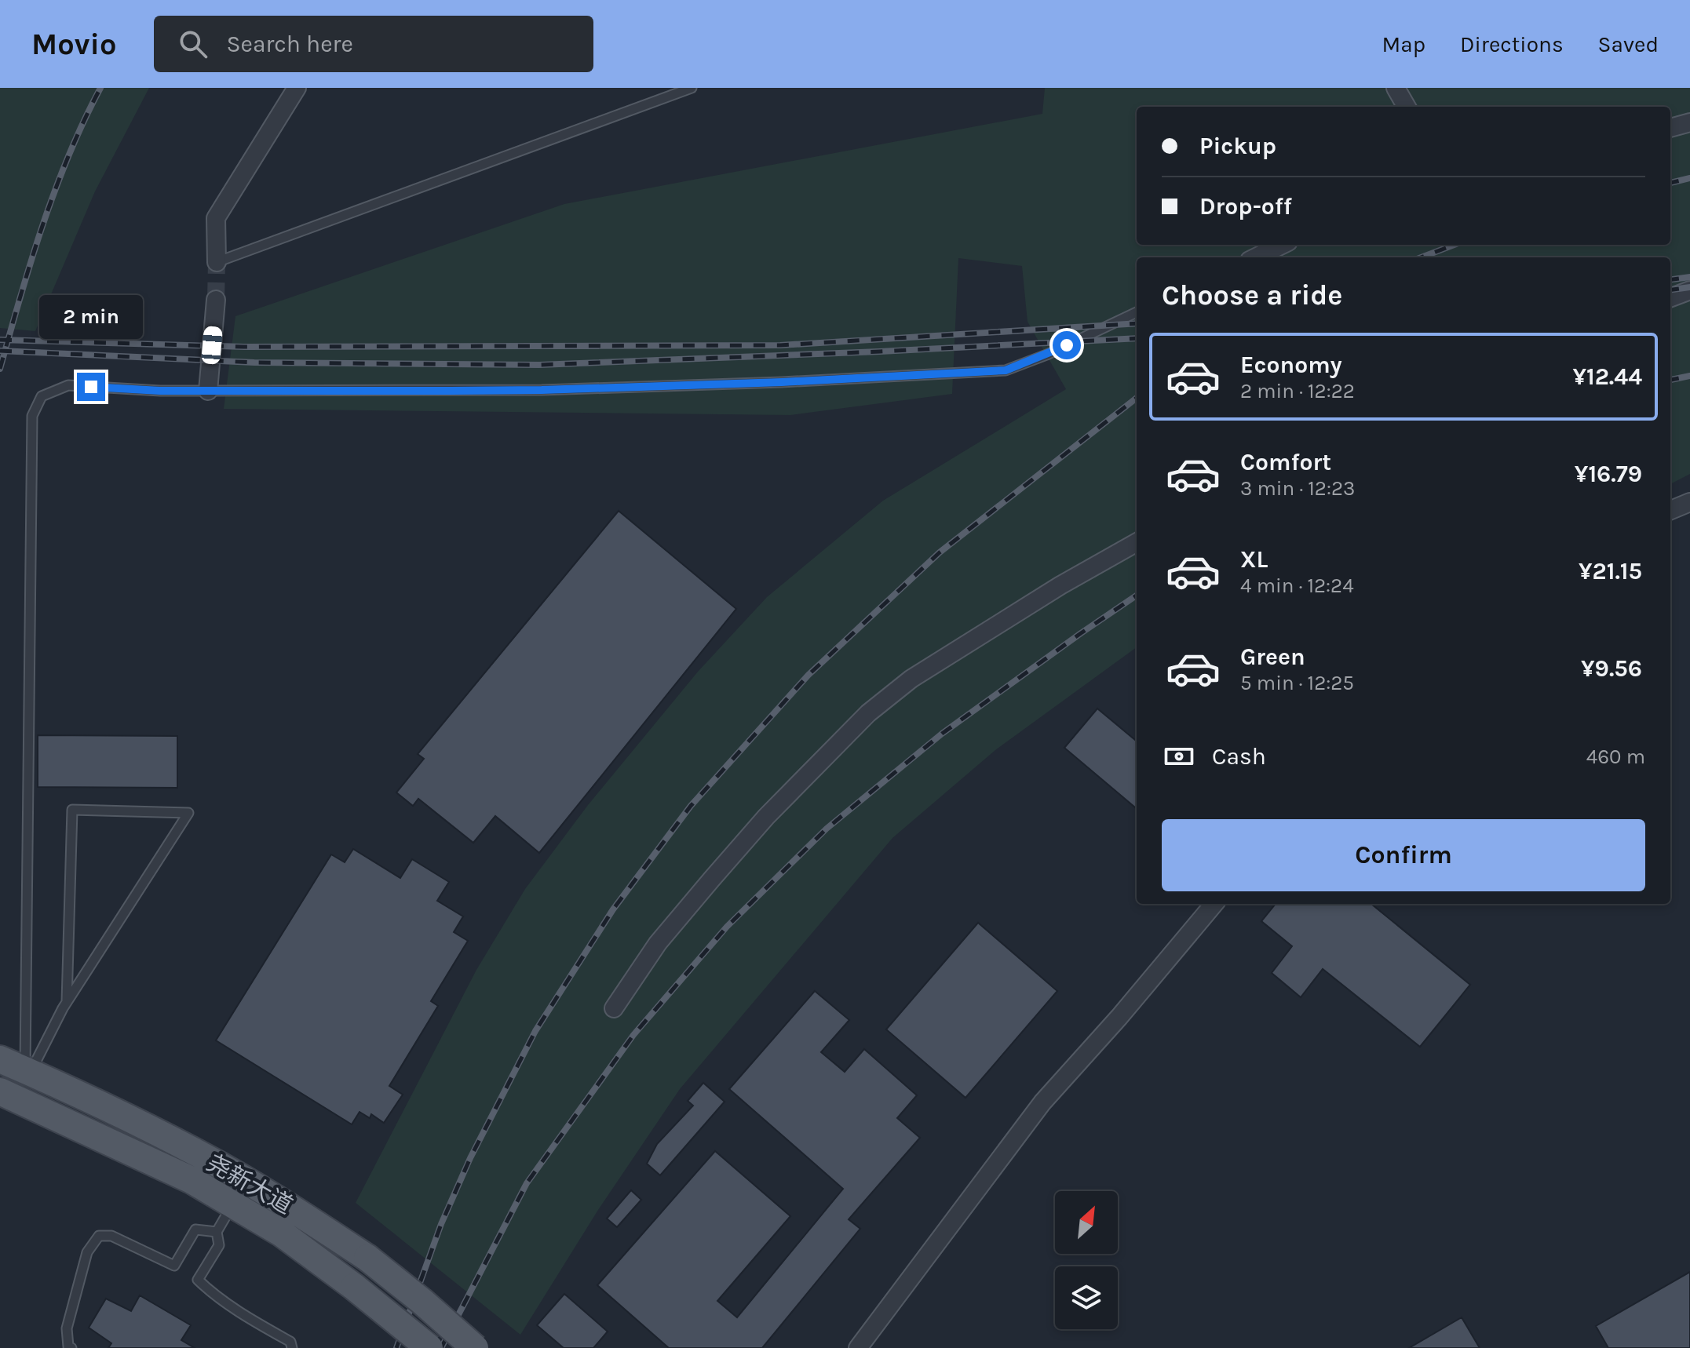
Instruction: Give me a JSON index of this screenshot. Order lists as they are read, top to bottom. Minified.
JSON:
{"streets":{"main road":["尧新大道"]},"north":"top right","page":{"header":"Movio","search":"Search here","nav":["Map","Directions","Saved"],"banner":["Pickup","Drop-off"],"heading":"Choose a ride","bubble":"2 min","list":[{"name":"Economy","note":"2 min · 12:22","value":"¥12.44"},{"name":"Comfort","note":"3 min · 12:23","value":"¥16.79"},{"name":"XL","note":"4 min · 12:24","value":"¥21.15"},{"name":"Green","note":"5 min · 12:25","value":"¥9.56"}],"pay":["Cash","460 m"],"buttons":"Confirm"}}
